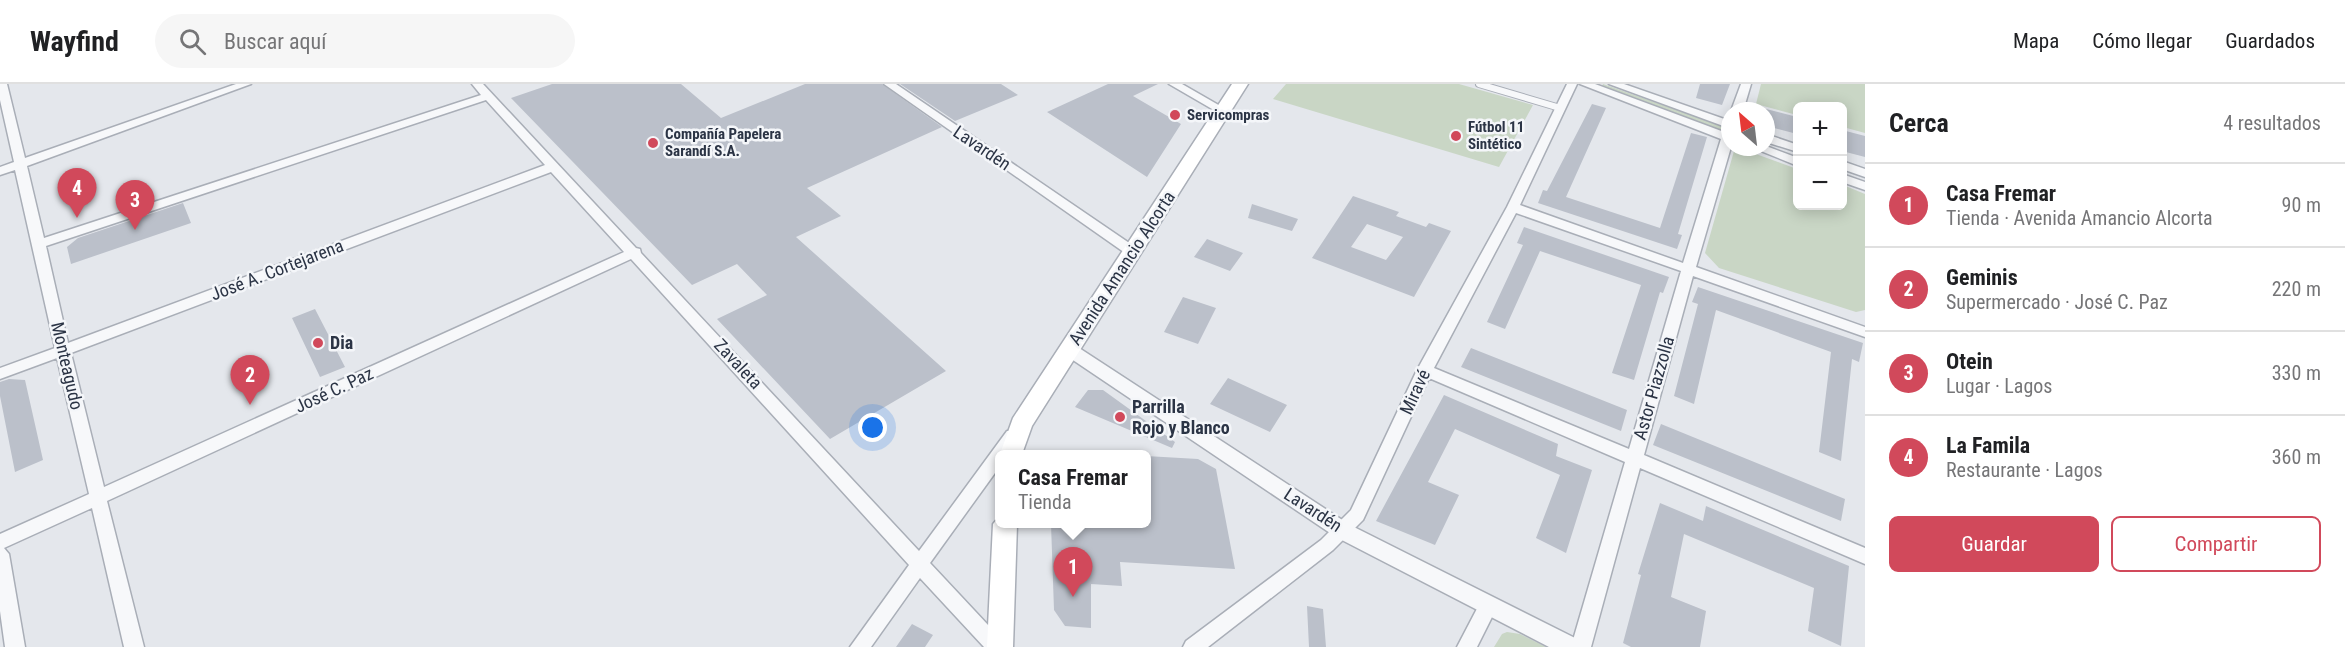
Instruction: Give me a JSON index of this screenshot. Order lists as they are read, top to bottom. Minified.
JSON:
{"streets":{"main road":["Avenida Amancio Alcorta"],"street":["Lavardén","José A. Cortejarena","Zavaleta","Monteagudo","Astor Piazzolla","José C. Paz","Miravé"]},"crossings":[["Lavardén","Avenida Amancio Alcorta"],["Lavardén","Miravé"],["José A. Cortejarena","Zavaleta"],["José A. Cortejarena","Monteagudo"],["Zavaleta","José C. Paz"],["Monteagudo","José C. Paz"]],"places":["Servicompras","Fútbol 11 Sintético","Compañía Papelera Sarandí S.A.","Dia","Parrilla Rojo y Blanco"],"north":"top left","page":{"header":"Wayfind","search":"Buscar aquí","nav":["Mapa","Cómo llegar","Guardados"],"heading":["Cerca","4 resultados"],"map_buttons":["+","−"],"list":[{"mark":"1","name":"Casa Fremar","note":"Tienda · Avenida Amancio Alcorta","value":"90 m"},{"mark":"2","name":"Geminis","note":"Supermercado · José C. Paz","value":"220 m"},{"mark":"3","name":"Otein","note":"Lugar · Lagos","value":"330 m"},{"mark":"4","name":"La Famila","note":"Restaurante · Lagos","value":"360 m"}],"pins":["4","3","2","1"],"popup":["Casa Fremar","Tienda"],"buttons":["Guardar","Compartir"]}}
